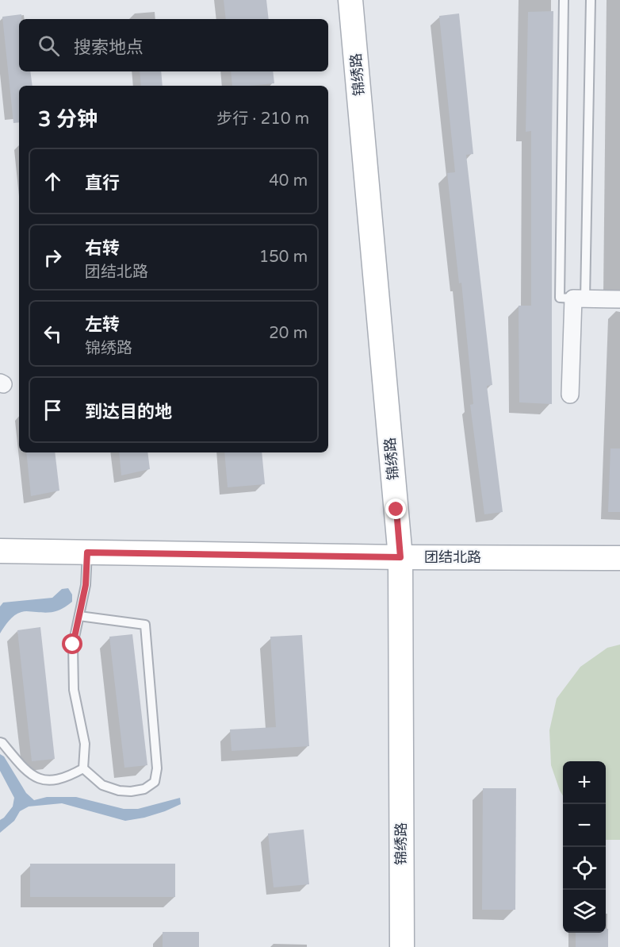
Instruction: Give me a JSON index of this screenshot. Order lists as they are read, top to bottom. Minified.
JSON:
{"streets":{"street":["锦绣路","团结北路"]},"crossings":[["锦绣路","团结北路"]],"page":{"search":"搜索地点","heading":["3 分钟","步行 · 210 m"],"list":[["直行","40 m"],["右转","团结北路","150 m"],["左转","锦绣路","20 m"],"到达目的地"],"map_buttons":["+","−"]}}
